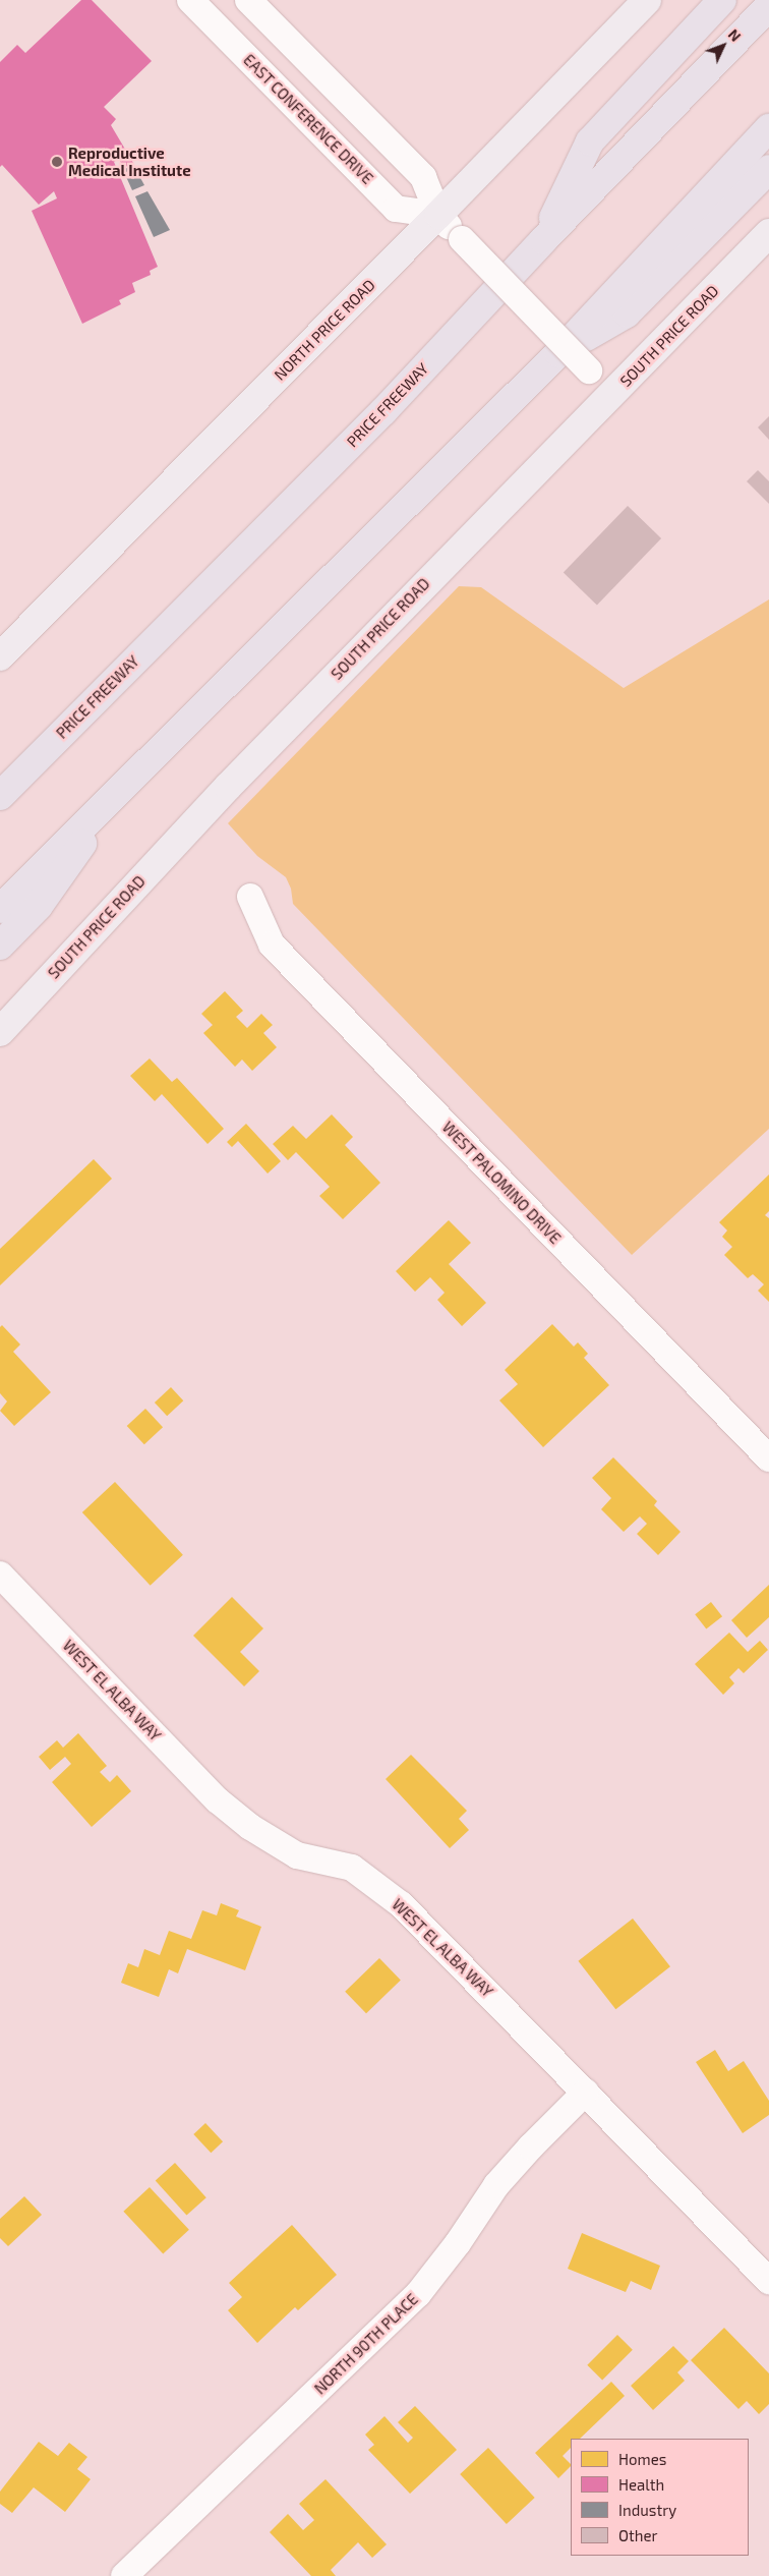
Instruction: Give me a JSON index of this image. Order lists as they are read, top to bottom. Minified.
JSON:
{"streets":{"highway":["PRICE FREEWAY"],"main road":["NORTH PRICE ROAD","SOUTH PRICE ROAD"],"street":["EAST CONFERENCE DRIVE","WEST PALOMINO DRIVE","WEST EL ALBA WAY","NORTH 90TH PLACE"]},"crossings":[["EAST CONFERENCE DRIVE","NORTH PRICE ROAD"],["WEST EL ALBA WAY","NORTH 90TH PLACE"]],"places":["Reproductive Medical Institute"],"legend":["Homes","Health","Industry","Other"],"north":"top right"}
